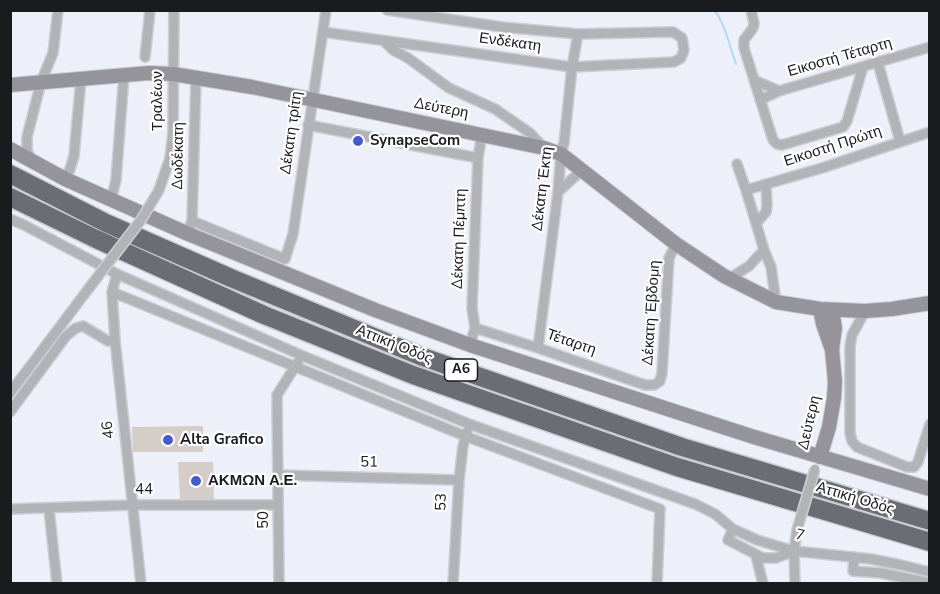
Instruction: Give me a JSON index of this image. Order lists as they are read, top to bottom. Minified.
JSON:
{"streets":{"highway":["Αττική Οδός","Α6"],"street":["Ενδέκατη","Εικοστή Τέταρτη","Τραλέων","Δεύτερη","Δέκατη τρίτη","Εικοστή Πρώτη","Δωδέκατη","Δέκατη Έκτη","Δέκατη Πέμπτη","Δέκατη Έβδομη","Τέταρτη","46","51","44","53","50","7"]},"crossings":[["Ενδέκατη","Δέκατη τρίτη"],["Ενδέκατη","Δέκατη Έκτη"],["Τραλέων","Δεύτερη"],["Δεύτερη","Δέκατη τρίτη"],["Δεύτερη","Δωδέκατη"],["Δεύτερη","Δέκατη Έκτη"],["Δεύτερη","Δέκατη Πέμπτη"],["Δεύτερη","Δέκατη Έβδομη"],["Δέκατη τρίτη","Δωδέκατη"],["Δέκατη Έκτη","Τέταρτη"],["Δέκατη Πέμπτη","Τέταρτη"],["Δέκατη Έβδομη","Τέταρτη"],["46","44"],["46","7"],["51","53"],["51","50"],["44","50"],["53","7"],["50","7"]],"places":["SynapseCom","Alta Grafico","ΑΚΜΩΝ Α.Ε."]}
